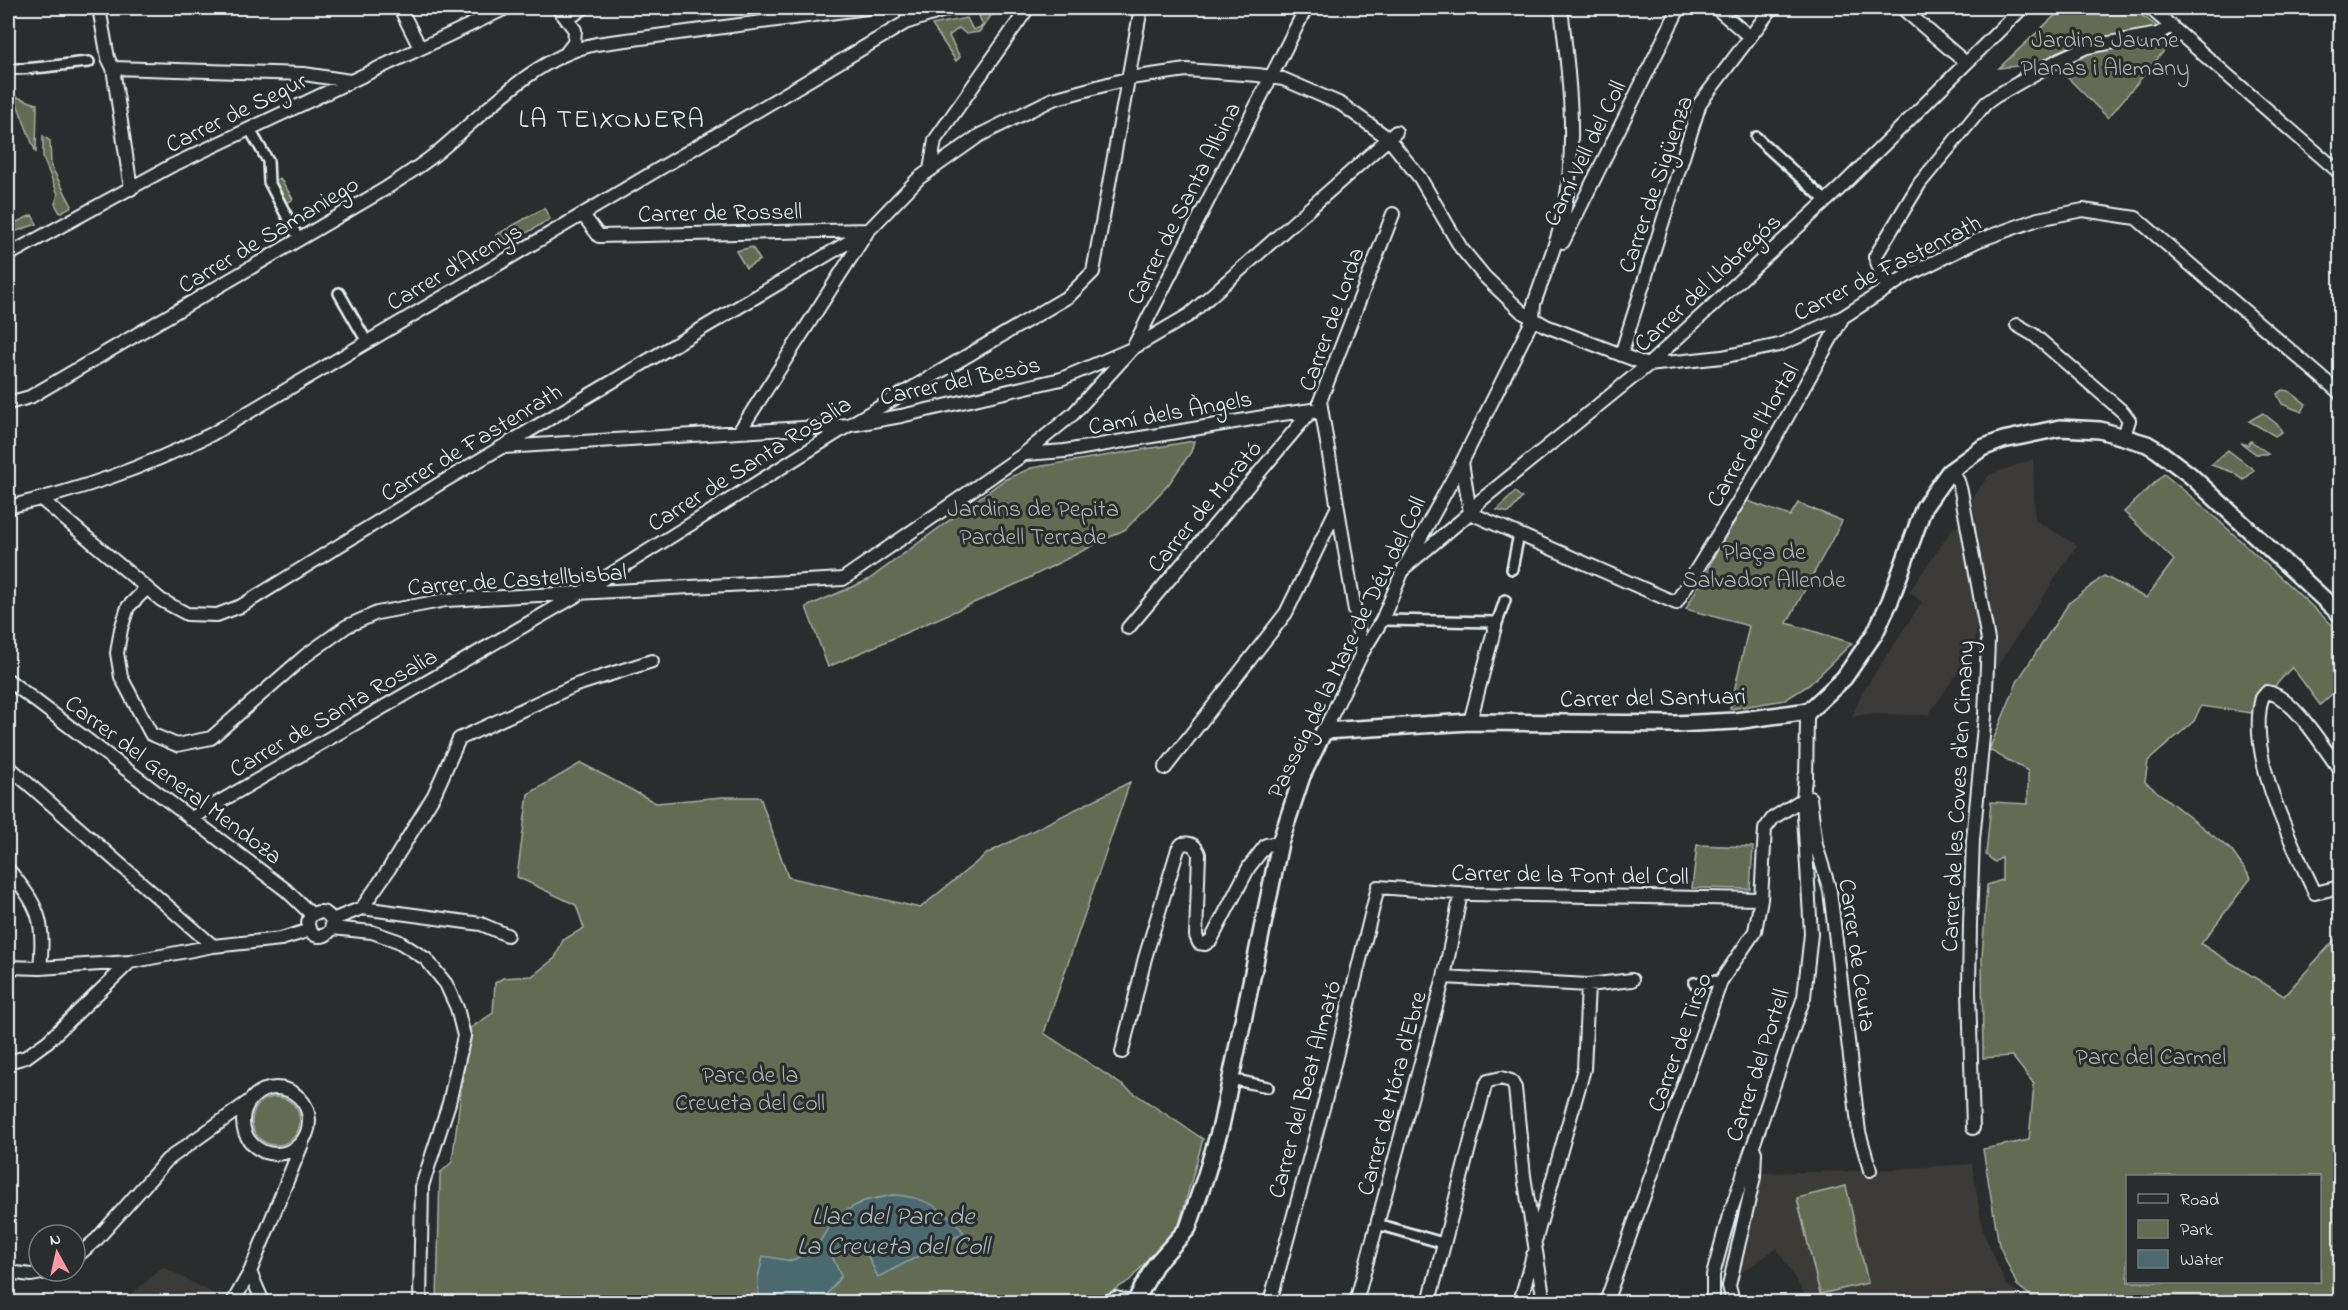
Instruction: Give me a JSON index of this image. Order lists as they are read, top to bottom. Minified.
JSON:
{"streets":{"street":["Carrer de Segur","Camí Vell del Coll","Carrer de Sigüenza","Carrer de Santa Albina","Carrer de Rossell","Carrer de Samaniego","Carrer d'Arenys","Carrer de Fastenrath","Carrer del Llobregós","Carrer de Lorda","Carrer del Besòs","Camí dels Àngels","Carrer de l'Hortal","Carrer de Santa Rosalia","Carrer de Morató","Carrer de Castellbisbal","Passeig de la Mare de Déu del Coll","Carrer del Santuari","Carrer del General Mendoza","Carrer de les Coves d'en Cimany","Carrer de la Font del Coll","Carrer de Ceuta","Carrer de Tirso","Carrer del Portell","Carrer del Beat Almató","Carrer de Móra d'Ebre"]},"crossings":[["Camí Vell del Coll","Carrer de Fastenrath"],["Camí Vell del Coll","Passeig de la Mare de Déu del Coll"],["Carrer de Sigüenza","Carrer de Fastenrath"],["Carrer de Santa Albina","Carrer de Fastenrath"],["Carrer de Santa Albina","Carrer del Besòs"],["Carrer de Rossell","Carrer d'Arenys"],["Carrer de Rossell","Carrer de Fastenrath"],["Carrer d'Arenys","Carrer de Fastenrath"],["Carrer de Fastenrath","Carrer del Llobregós"],["Carrer de Fastenrath","Carrer del Besòs"],["Carrer de Fastenrath","Carrer de l'Hortal"],["Carrer de Fastenrath","Carrer de Santa Rosalia"],["Carrer de Fastenrath","Carrer de Castellbisbal"],["Carrer de Fastenrath","Passeig de la Mare de Déu del Coll"],["Carrer del Llobregós","Passeig de la Mare de Déu del Coll"],["Carrer de Lorda","Camí dels Àngels"],["Carrer de Lorda","Carrer de Morató"],["Carrer de Lorda","Passeig de la Mare de Déu del Coll"],["Carrer del Besòs","Carrer de Santa Rosalia"],["Camí dels Àngels","Carrer de Morató"],["Camí dels Àngels","Carrer de Castellbisbal"],["Carrer de Santa Rosalia","Carrer de Castellbisbal"],["Carrer de Santa Rosalia","Carrer del General Mendoza"],["Passeig de la Mare de Déu del Coll","Carrer del Santuari"],["Carrer del Santuari","Carrer de Ceuta"],["Carrer de la Font del Coll","Carrer de Tirso"],["Carrer de la Font del Coll","Carrer del Beat Almató"],["Carrer de la Font del Coll","Carrer de Móra d'Ebre"],["Carrer de Tirso","Carrer del Portell"]],"districts":["LA TEIXONERA"],"water":["Llac del Parc de La Creueta del Coll"],"parks":["Jardins Jaume Planas i Alemany","Jardins de Pepita Pardell Terrade","Plaça de Salvador Allende","Parc del Carmel","Parc de la Creueta del Coll"],"legend":["Road","Park","Water"],"north":"top"}
